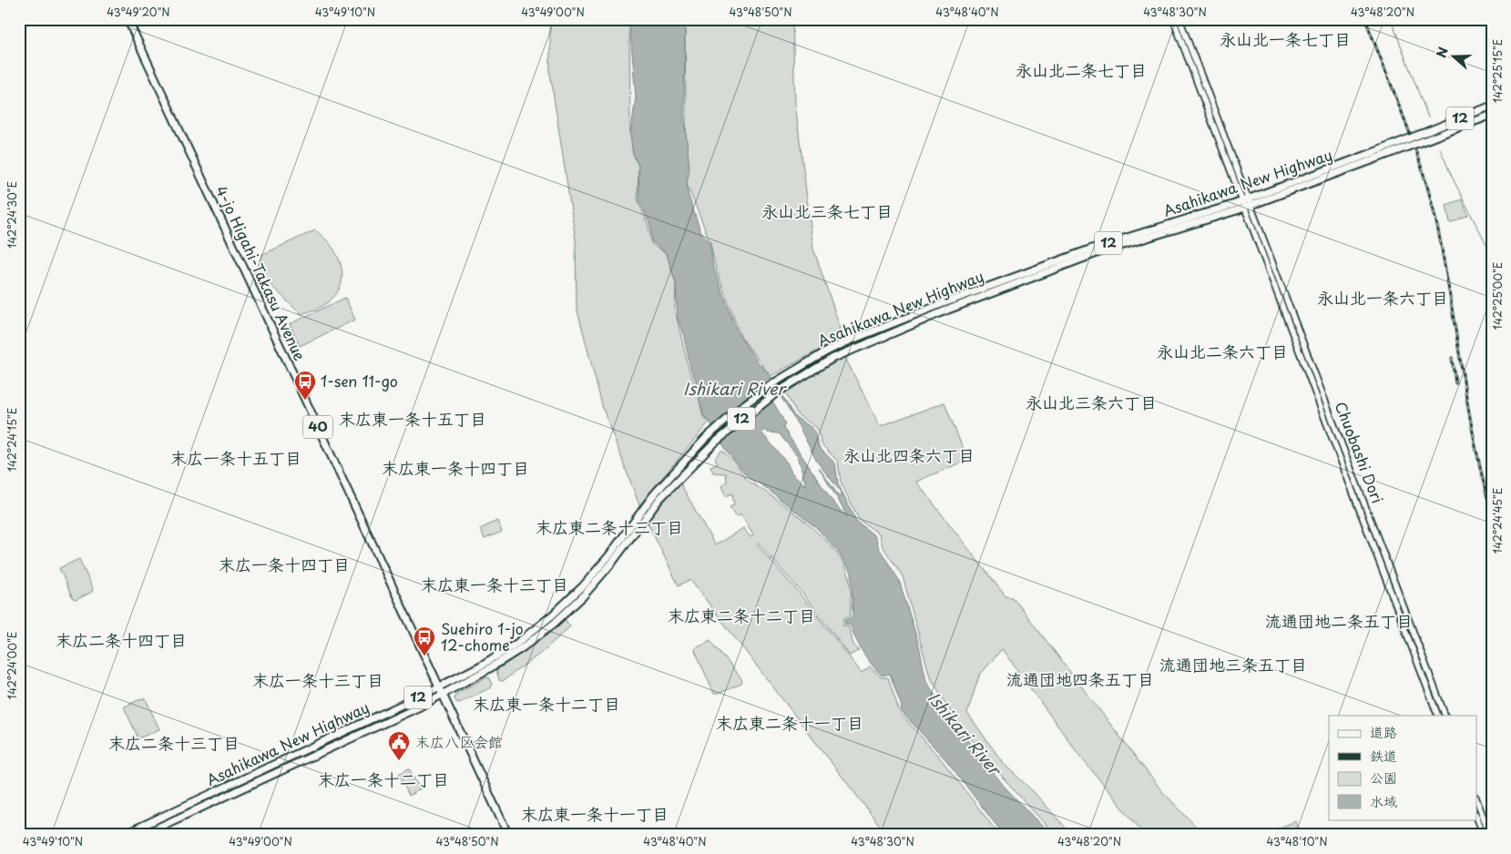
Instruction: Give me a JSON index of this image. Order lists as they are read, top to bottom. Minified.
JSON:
{"streets":{"highway":["12","Asahikawa New Highway","4-jo Higahi-Takasu Avenue","40"],"main road":["Chuobashi Dori"]},"crossings":[["Asahikawa New Highway","4-jo Higahi-Takasu Avenue"],["Asahikawa New Highway","Chuobashi Dori"]],"districts":["永山北一条七丁目","永山北二条七丁目","永山北三条七丁目","永山北一条六丁目","永山北二条六丁目","永山北三条六丁目","末広東一条十五丁目","永山北四条六丁目","末広一条十五丁目","末広東一条十四丁目","末広東二条十三丁目","末広一条十四丁目","末広東一条十三丁目","末広東二条十二丁目","流通団地二条五丁目","末広二条十四丁目","流通団地三条五丁目","流通団地四条五丁目","末広一条十三丁目","末広東一条十二丁目","末広東二条十一丁目","末広二条十三丁目","末広一条十二丁目","末広東一条十一丁目"],"water":["Ishikari River"],"places":{"bus stop":["1-sen 11-go","Suehiro 1-jo 12-chome"],"public building":["末広八区会館"]},"legend":["道路","鉄道","公園","水域"],"north":"left","coordinates":["43°49'20\"N","43°49'10\"N","43°49'00\"N","43°48'50\"N","43°48'40\"N","43°48'30\"N","43°48'20\"N","142°25'15\"E","142°24'30\"E","142°25'00\"E","142°24'15\"E","142°24'45\"E","142°24'00\"E","43°48'10\"N"]}
